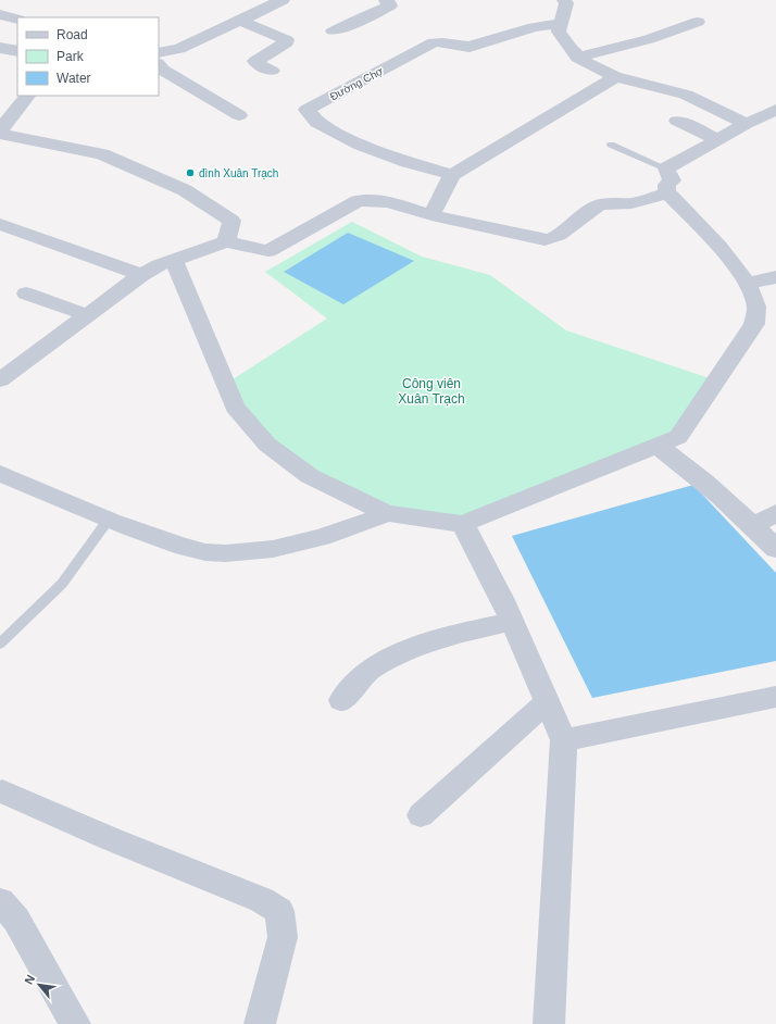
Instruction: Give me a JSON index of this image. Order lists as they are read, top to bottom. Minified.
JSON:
{"streets":{"street":["Đường Chợ"]},"parks":["Công viên Xuân Trạch"],"places":["đình Xuân Trạch"],"legend":["Road","Park","Water"],"north":"top left"}
